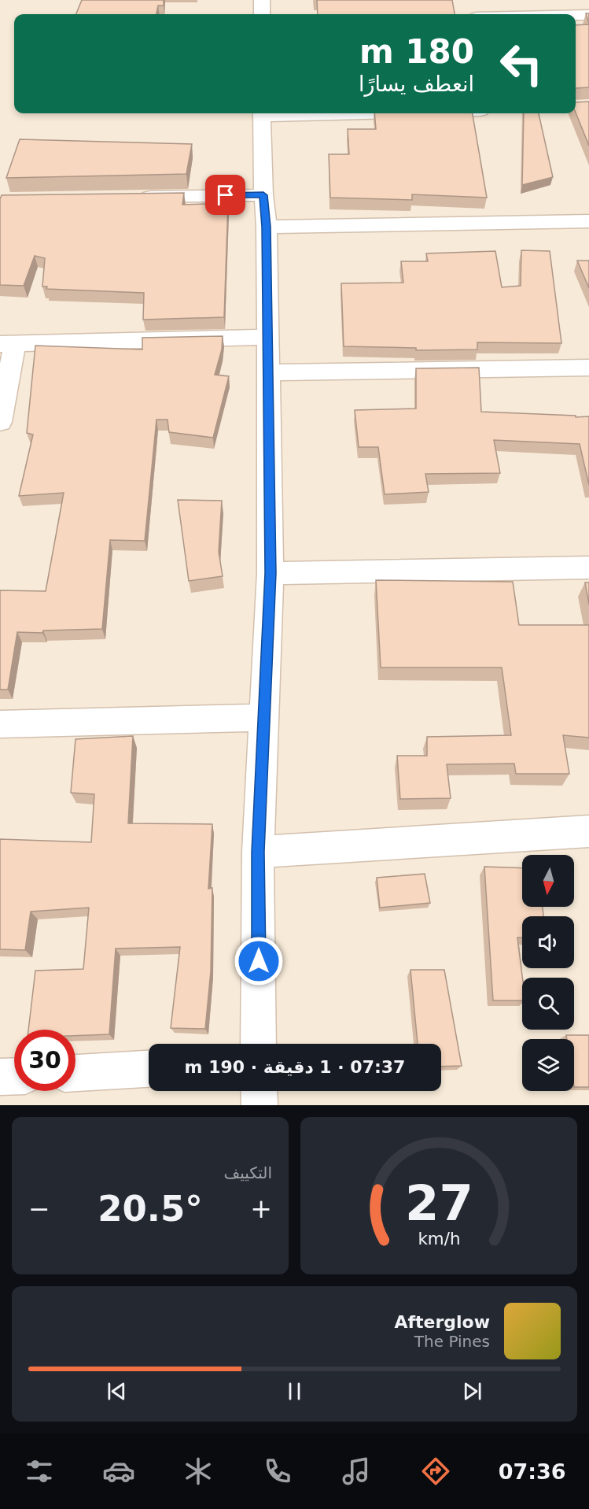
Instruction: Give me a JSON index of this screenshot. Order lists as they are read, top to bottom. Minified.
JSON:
{"north":"bottom","page":{"turn":["180 m","انعطف يسارًا"],"limit":"30","trip":"07:37 · 1 دقيقة · 190 m","tile":"التكييف","heat":["−","20.5°","+"],"song":["Afterglow","The Pines"],"tabs":"07:36","gauge":["27","km/h"]}}
